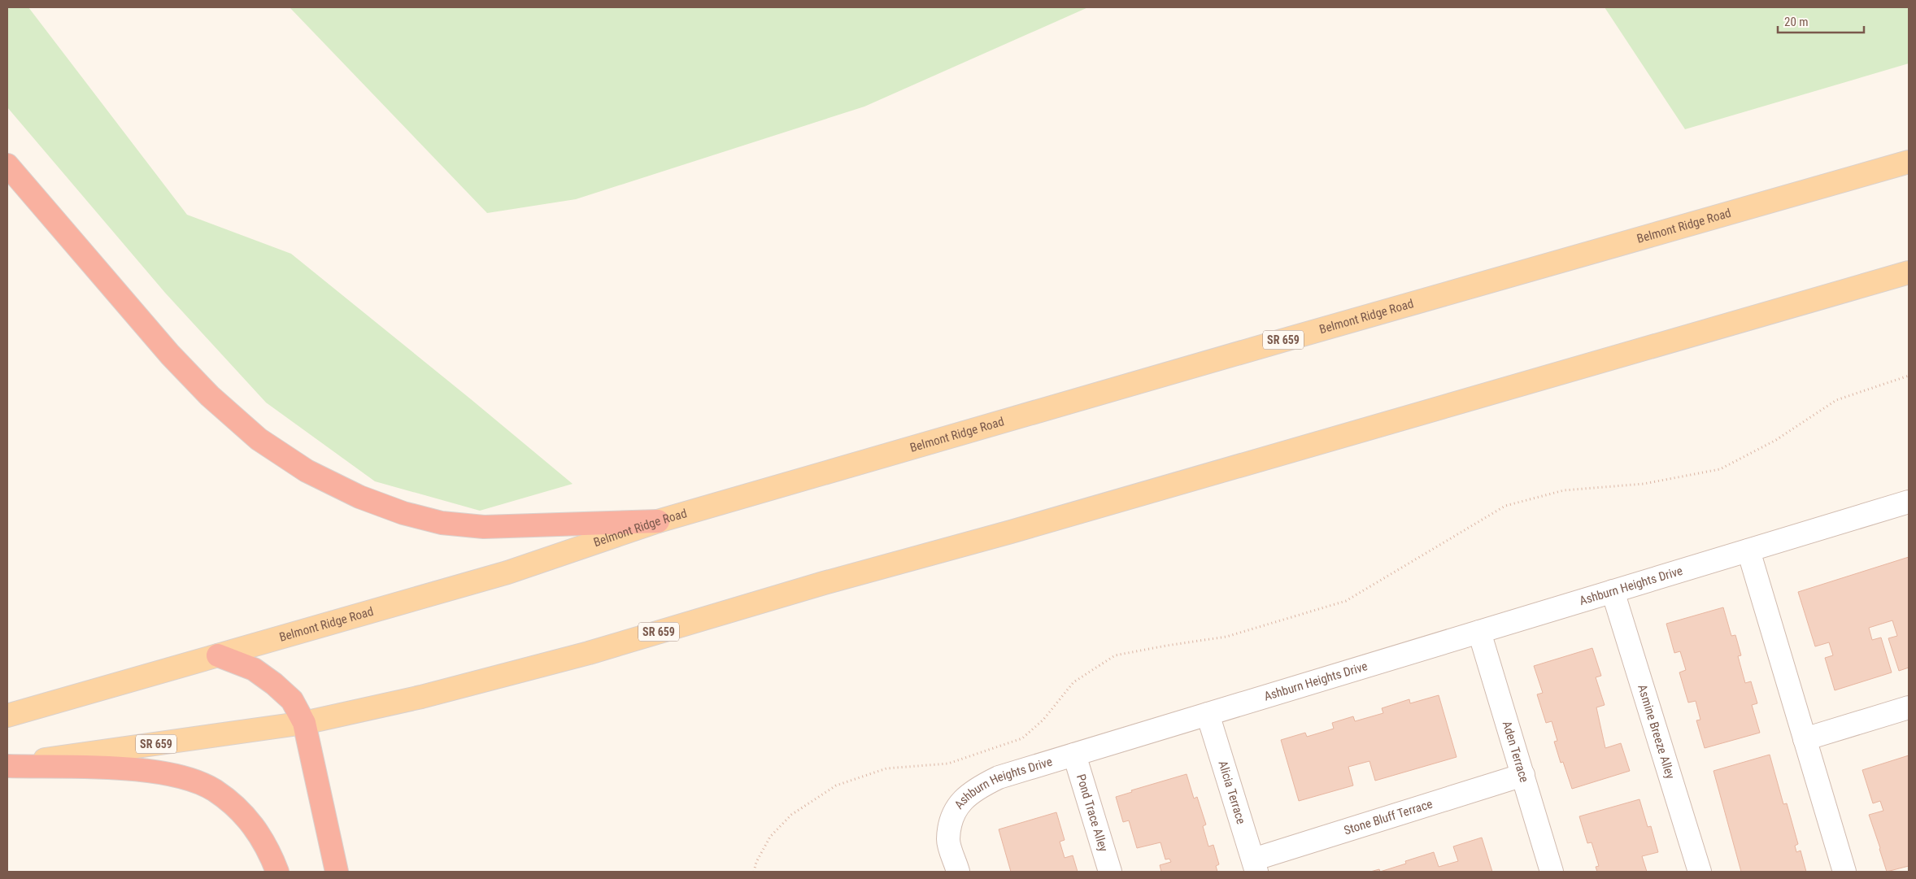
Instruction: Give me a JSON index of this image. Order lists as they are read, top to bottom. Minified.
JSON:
{"streets":{"main road":["Belmont Ridge Road","SR 659"],"street":["Ashburn Heights Drive","Asmine Breeze Alley","Aden Terrace","Alicia Terrace","Pond Trace Alley","Stone Bluff Terrace"]},"crossings":[["Ashburn Heights Drive","Asmine Breeze Alley"],["Ashburn Heights Drive","Aden Terrace"],["Ashburn Heights Drive","Alicia Terrace"],["Ashburn Heights Drive","Pond Trace Alley"],["Aden Terrace","Stone Bluff Terrace"],["Alicia Terrace","Stone Bluff Terrace"]],"scale_bar":"20 m"}
